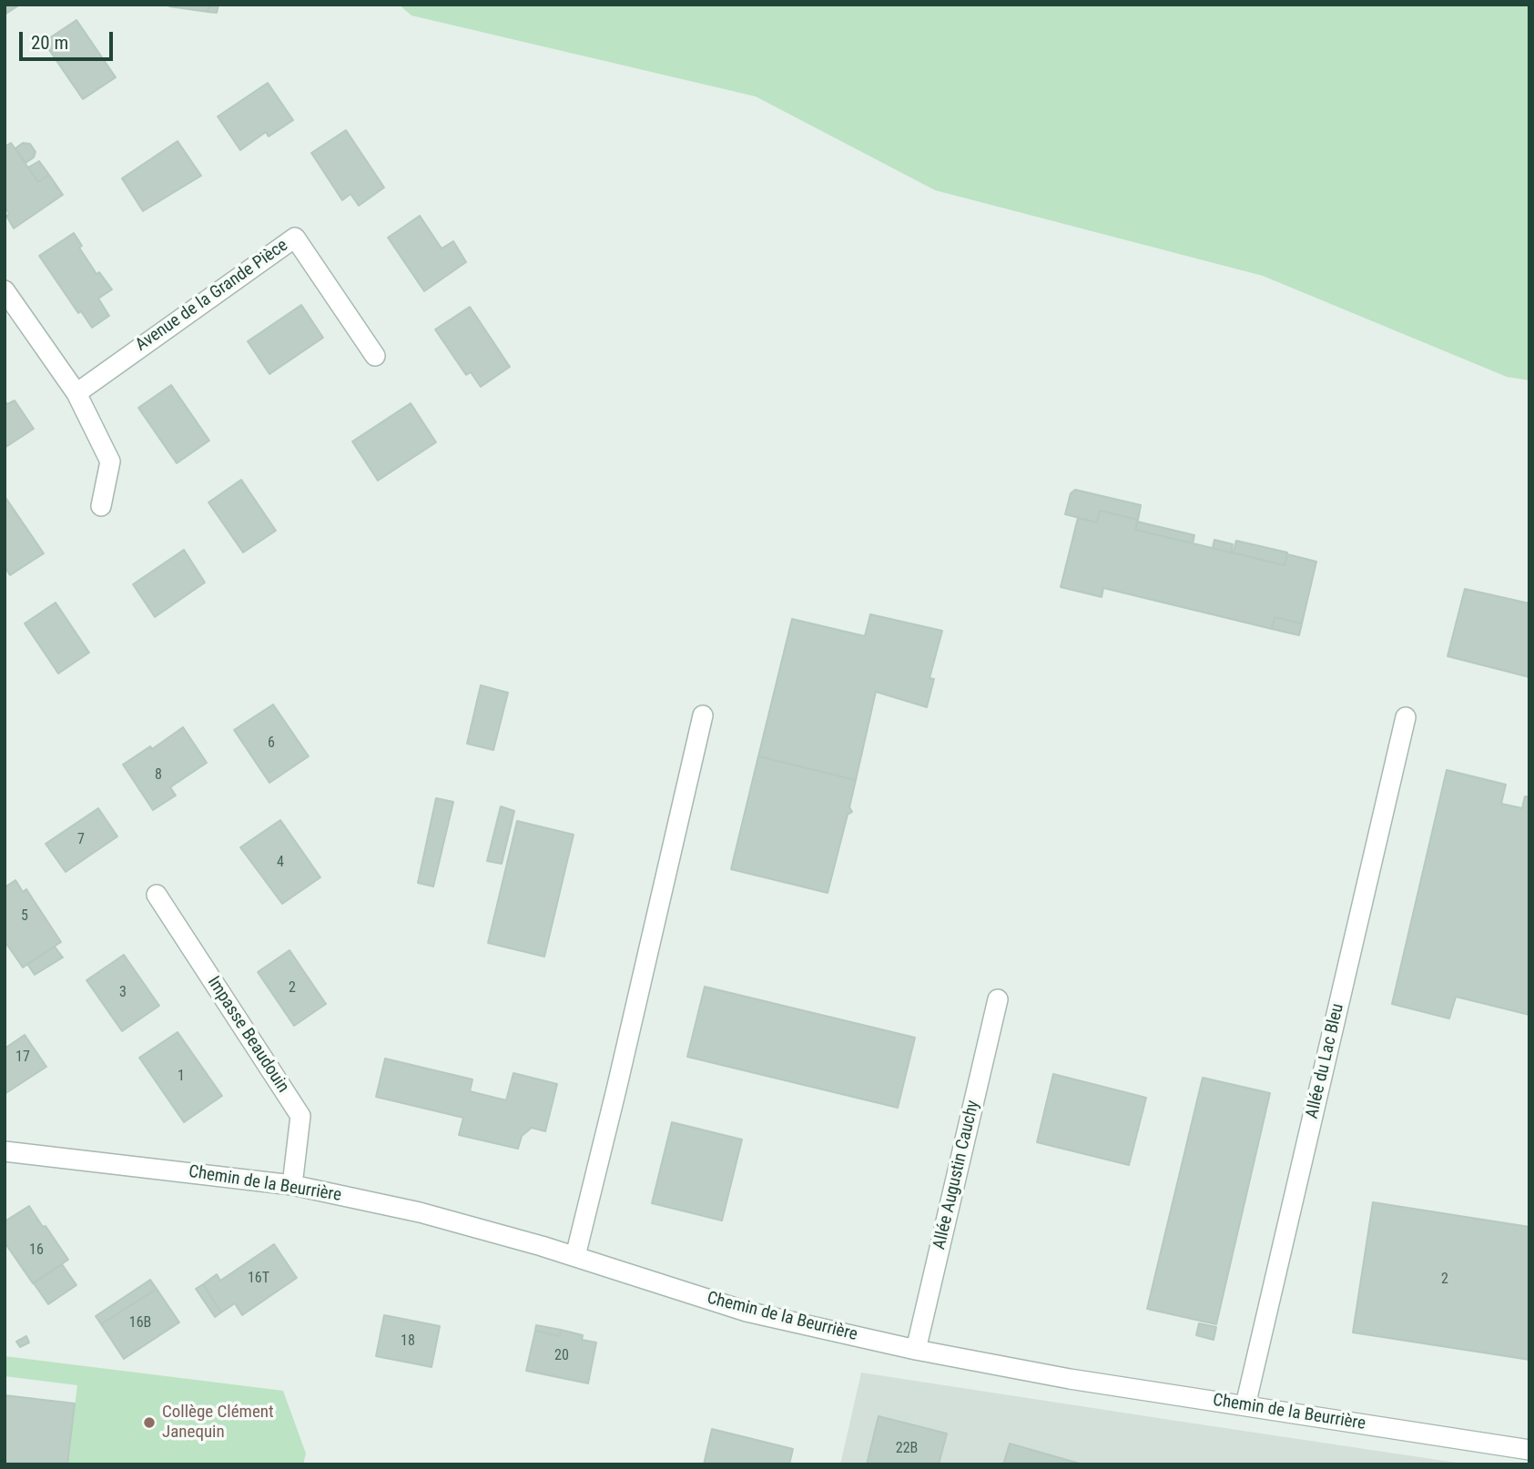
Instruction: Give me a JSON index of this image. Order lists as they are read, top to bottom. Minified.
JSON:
{"streets":{"street":["Avenue de la Grande Pièce","Impasse Beaudouin","Allée du Lac Bleu","Allée Augustin Cauchy","Chemin de la Beurrière"]},"crossings":[["Impasse Beaudouin","Chemin de la Beurrière"],["Allée du Lac Bleu","Chemin de la Beurrière"],["Allée Augustin Cauchy","Chemin de la Beurrière"]],"places":["Collège Clément Janequin"],"house_numbers":["6","8","7","4","5","2","3","17","1","16","16T","2","16B","18","20","22B"],"scale_bar":"20 m"}
